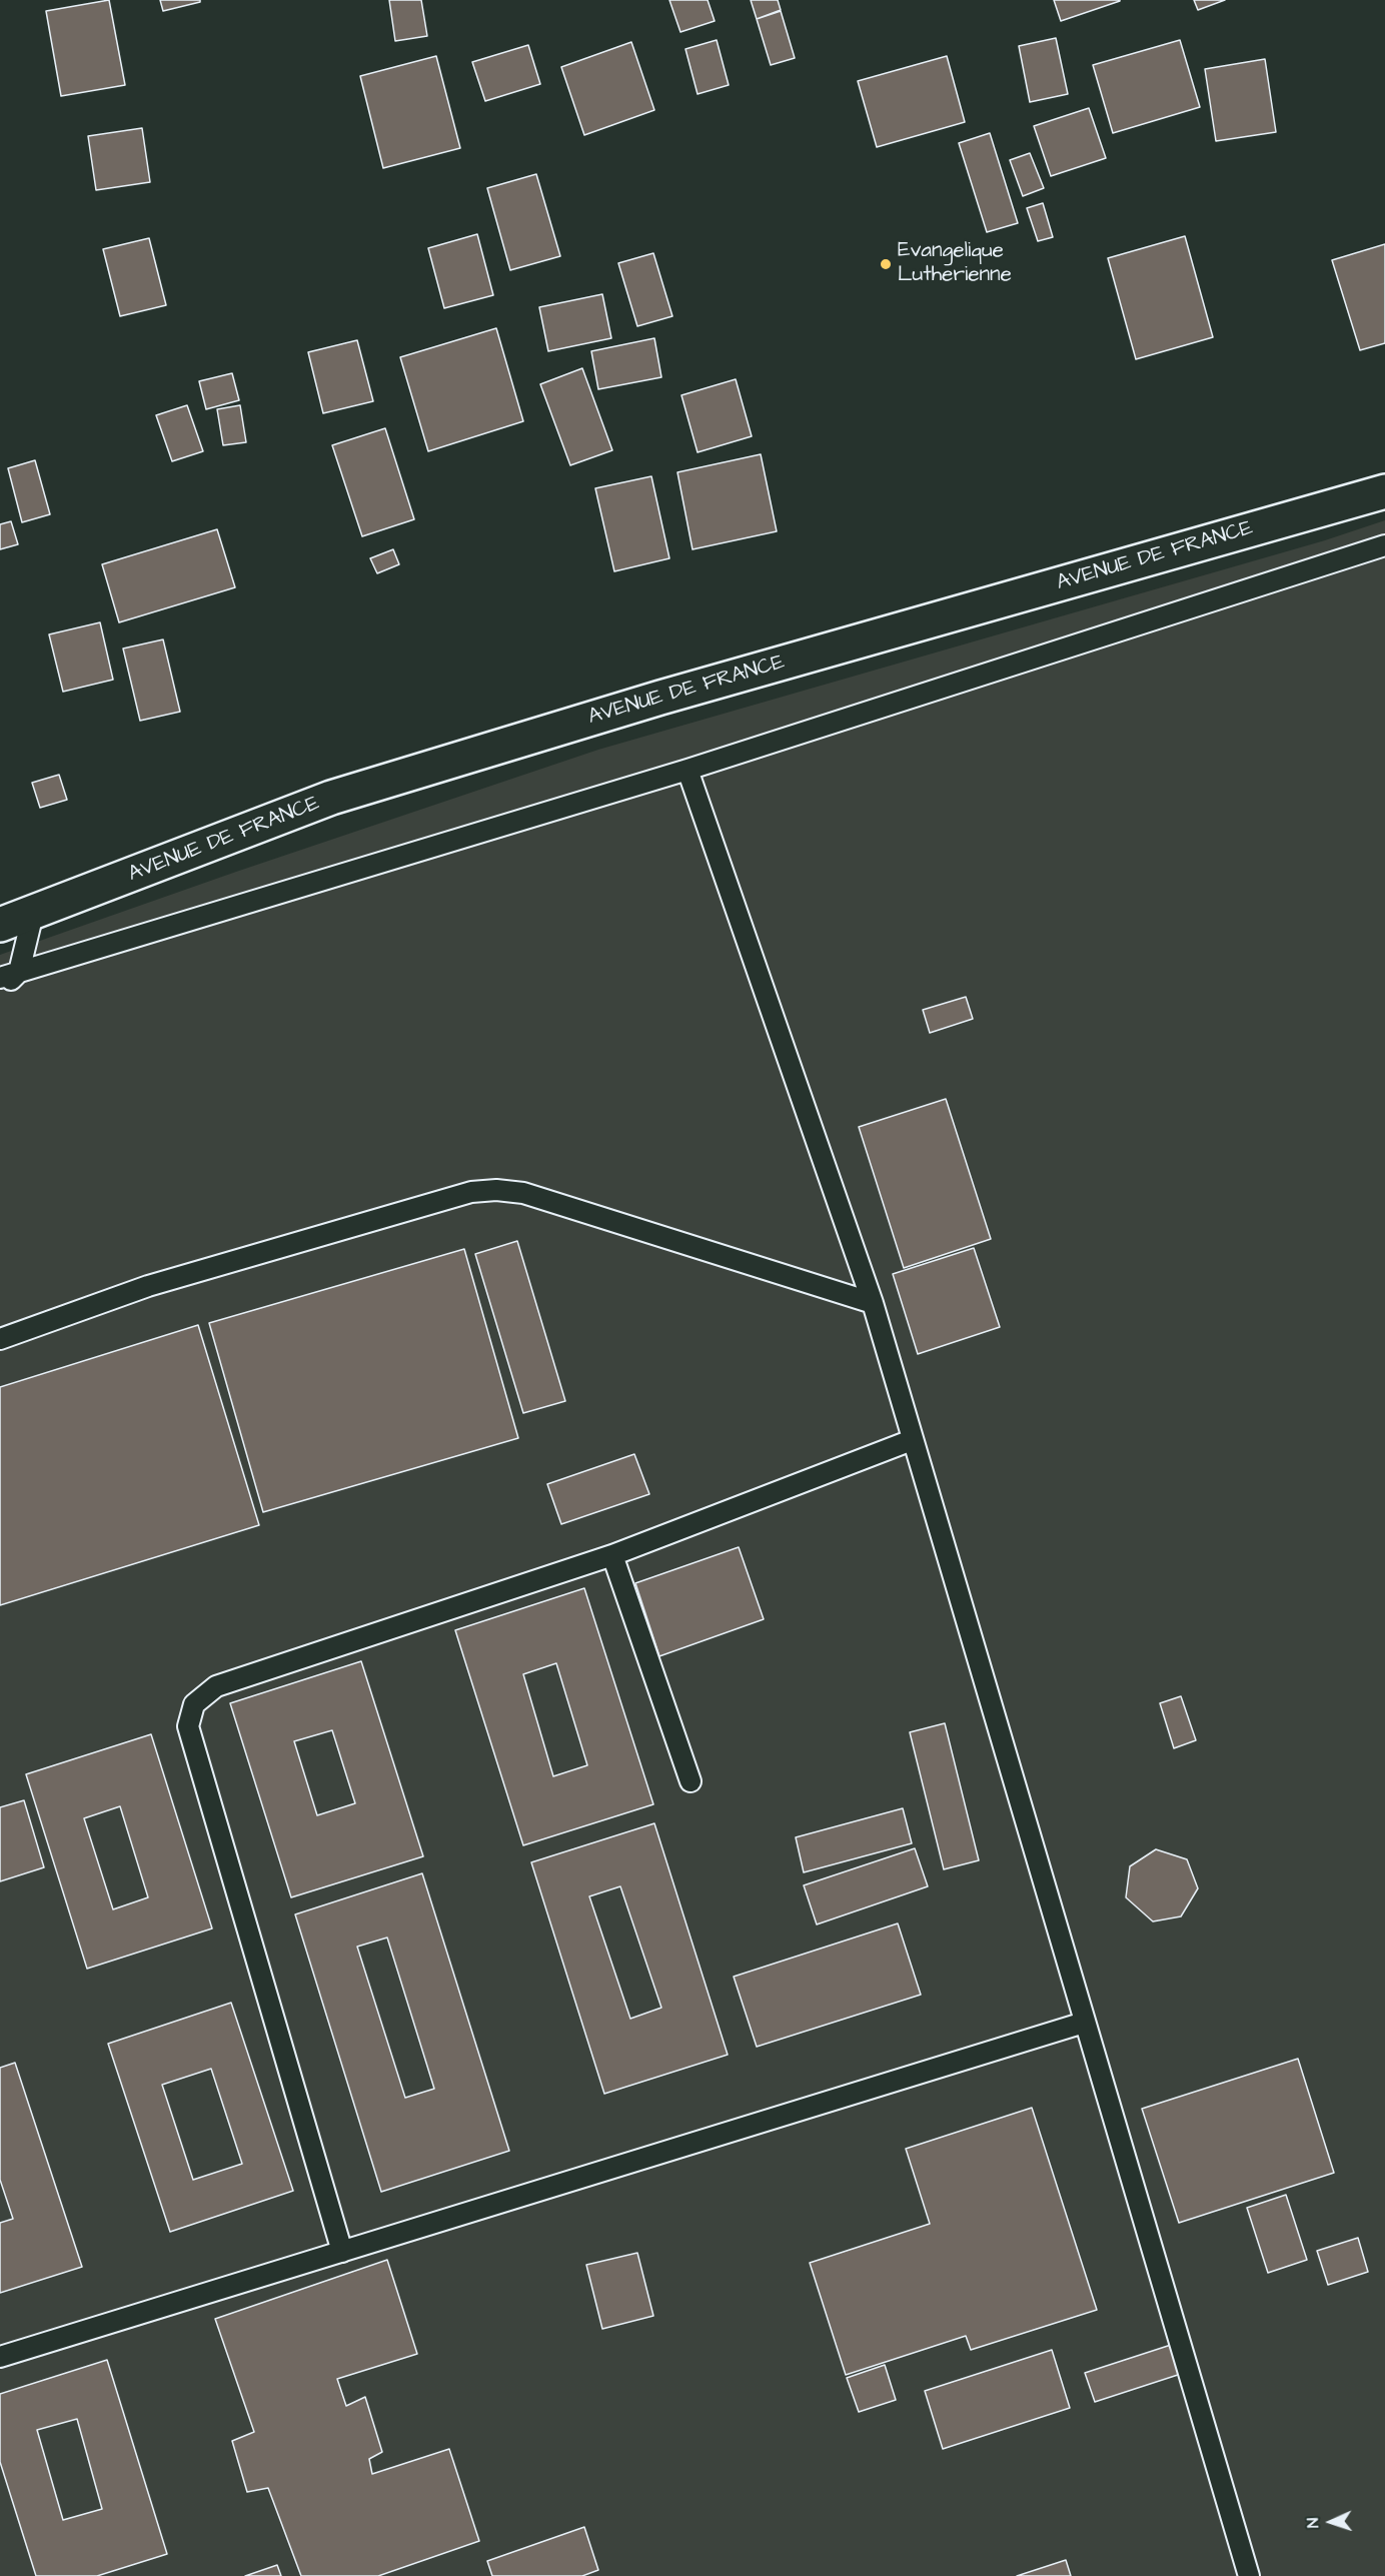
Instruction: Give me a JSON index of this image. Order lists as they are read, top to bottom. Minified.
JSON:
{"streets":{"street":["AVENUE DE FRANCE"]},"places":["Evangelique Lutherienne"],"north":"left"}
